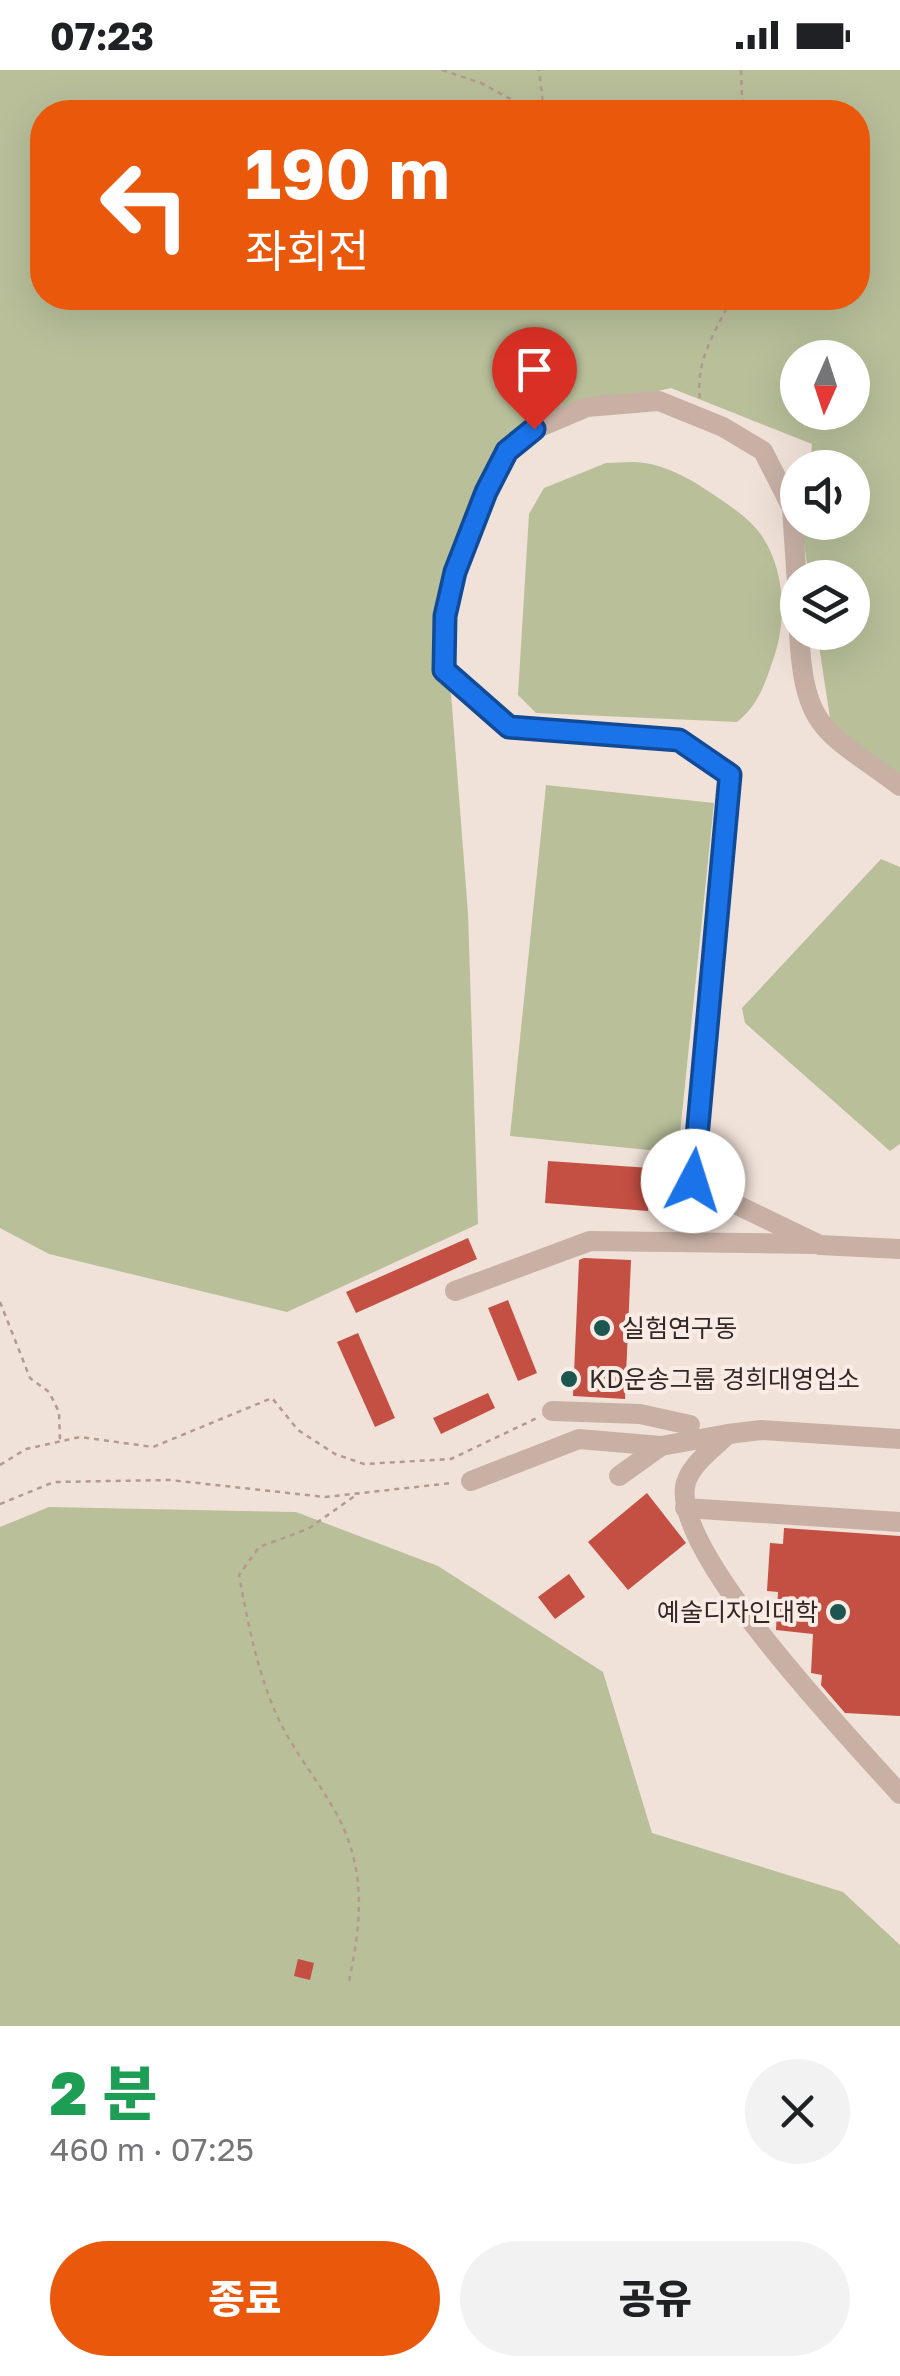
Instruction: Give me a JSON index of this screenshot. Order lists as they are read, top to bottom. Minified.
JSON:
{"places":["실험연구동","KD운송그룹 경희대영업소","예술디자인대학"],"north":"bottom","page":{"status":"07:23","turn":["190 m","좌회전"],"heading":["2 분","460 m · 07:25"],"buttons":["종료","공유"]}}
